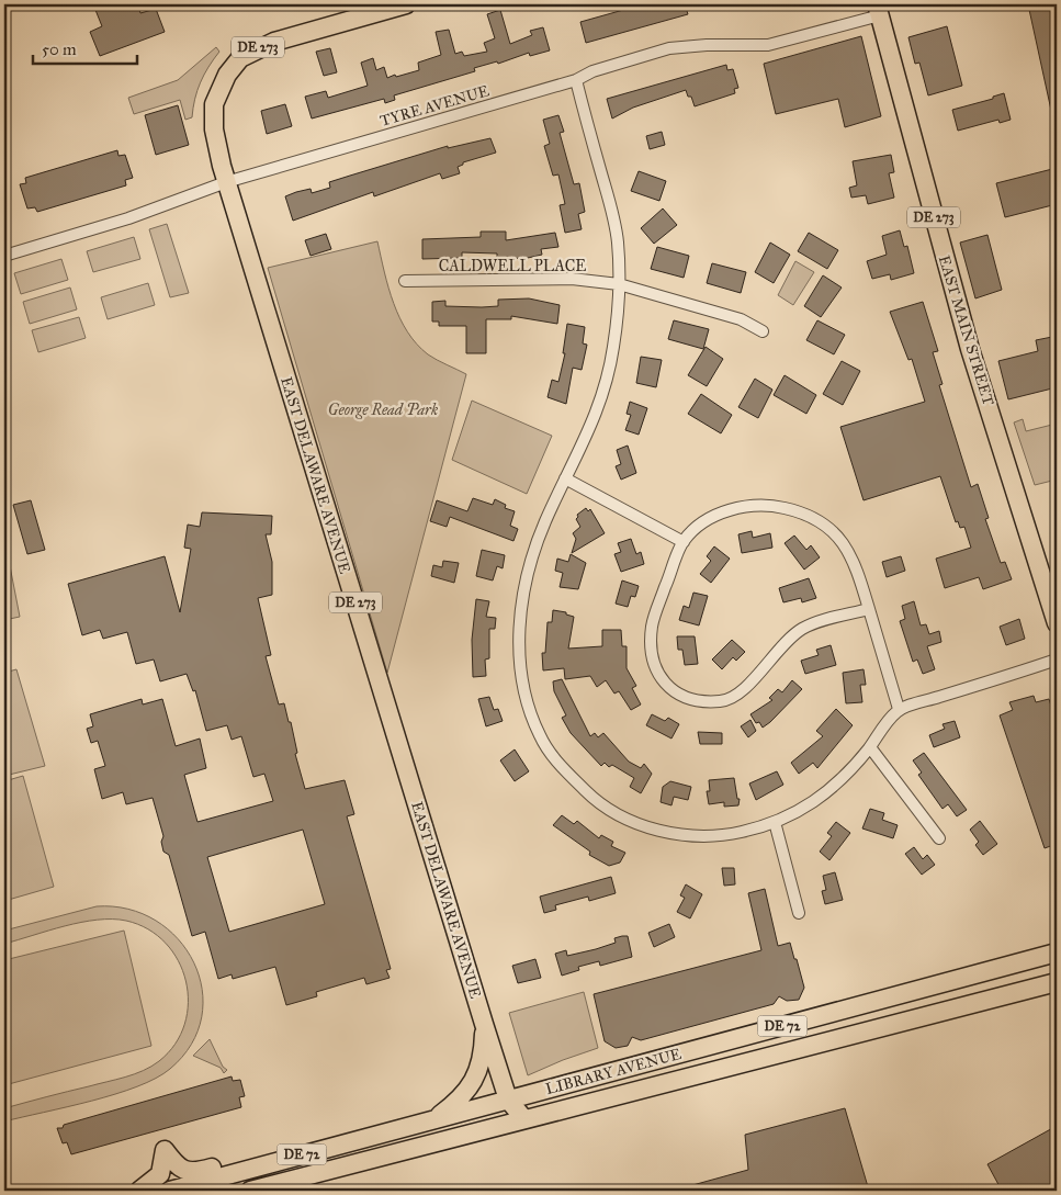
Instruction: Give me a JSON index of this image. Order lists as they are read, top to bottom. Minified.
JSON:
{"streets":{"main road":["DE 273","EAST MAIN STREET","EAST DELAWARE AVENUE","DE 72","LIBRARY AVENUE"],"street":["TYRE AVENUE","CALDWELL PLACE"]},"crossings":[["TYRE AVENUE","EAST MAIN STREET"],["TYRE AVENUE","EAST DELAWARE AVENUE"],["EAST DELAWARE AVENUE","LIBRARY AVENUE"]],"parks":["George Read Park"],"scale_bar":"50 m"}
